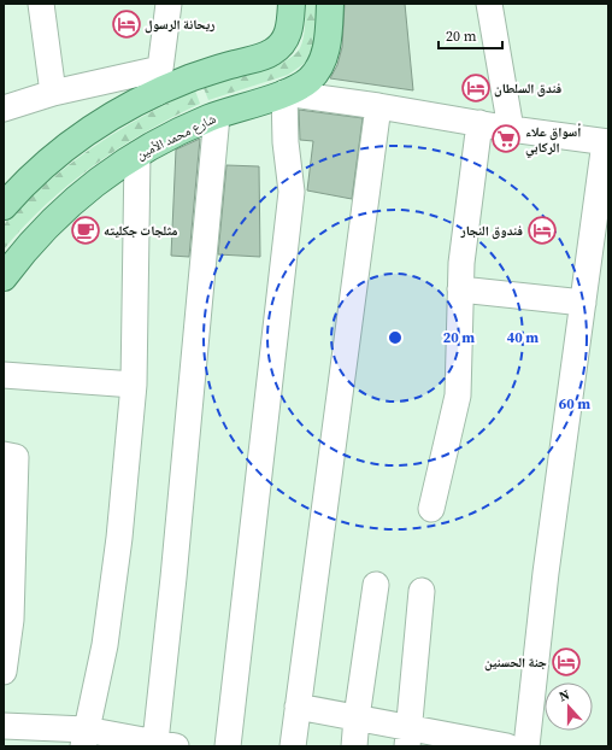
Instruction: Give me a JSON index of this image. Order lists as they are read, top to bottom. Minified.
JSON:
{"streets":{"main road":["شارع محمد الأمين"]},"places":{"hotel":["ريحانة الرسول","فندق السلطان","فندوق النجار","جنة الحسنين"],"supermarket":["أسواق علاء الركابي"],"cafe":["مثلجات جكليته"]},"scale_bar":"20 m","north":"top","rings":["20 m","40 m","60 m"]}
